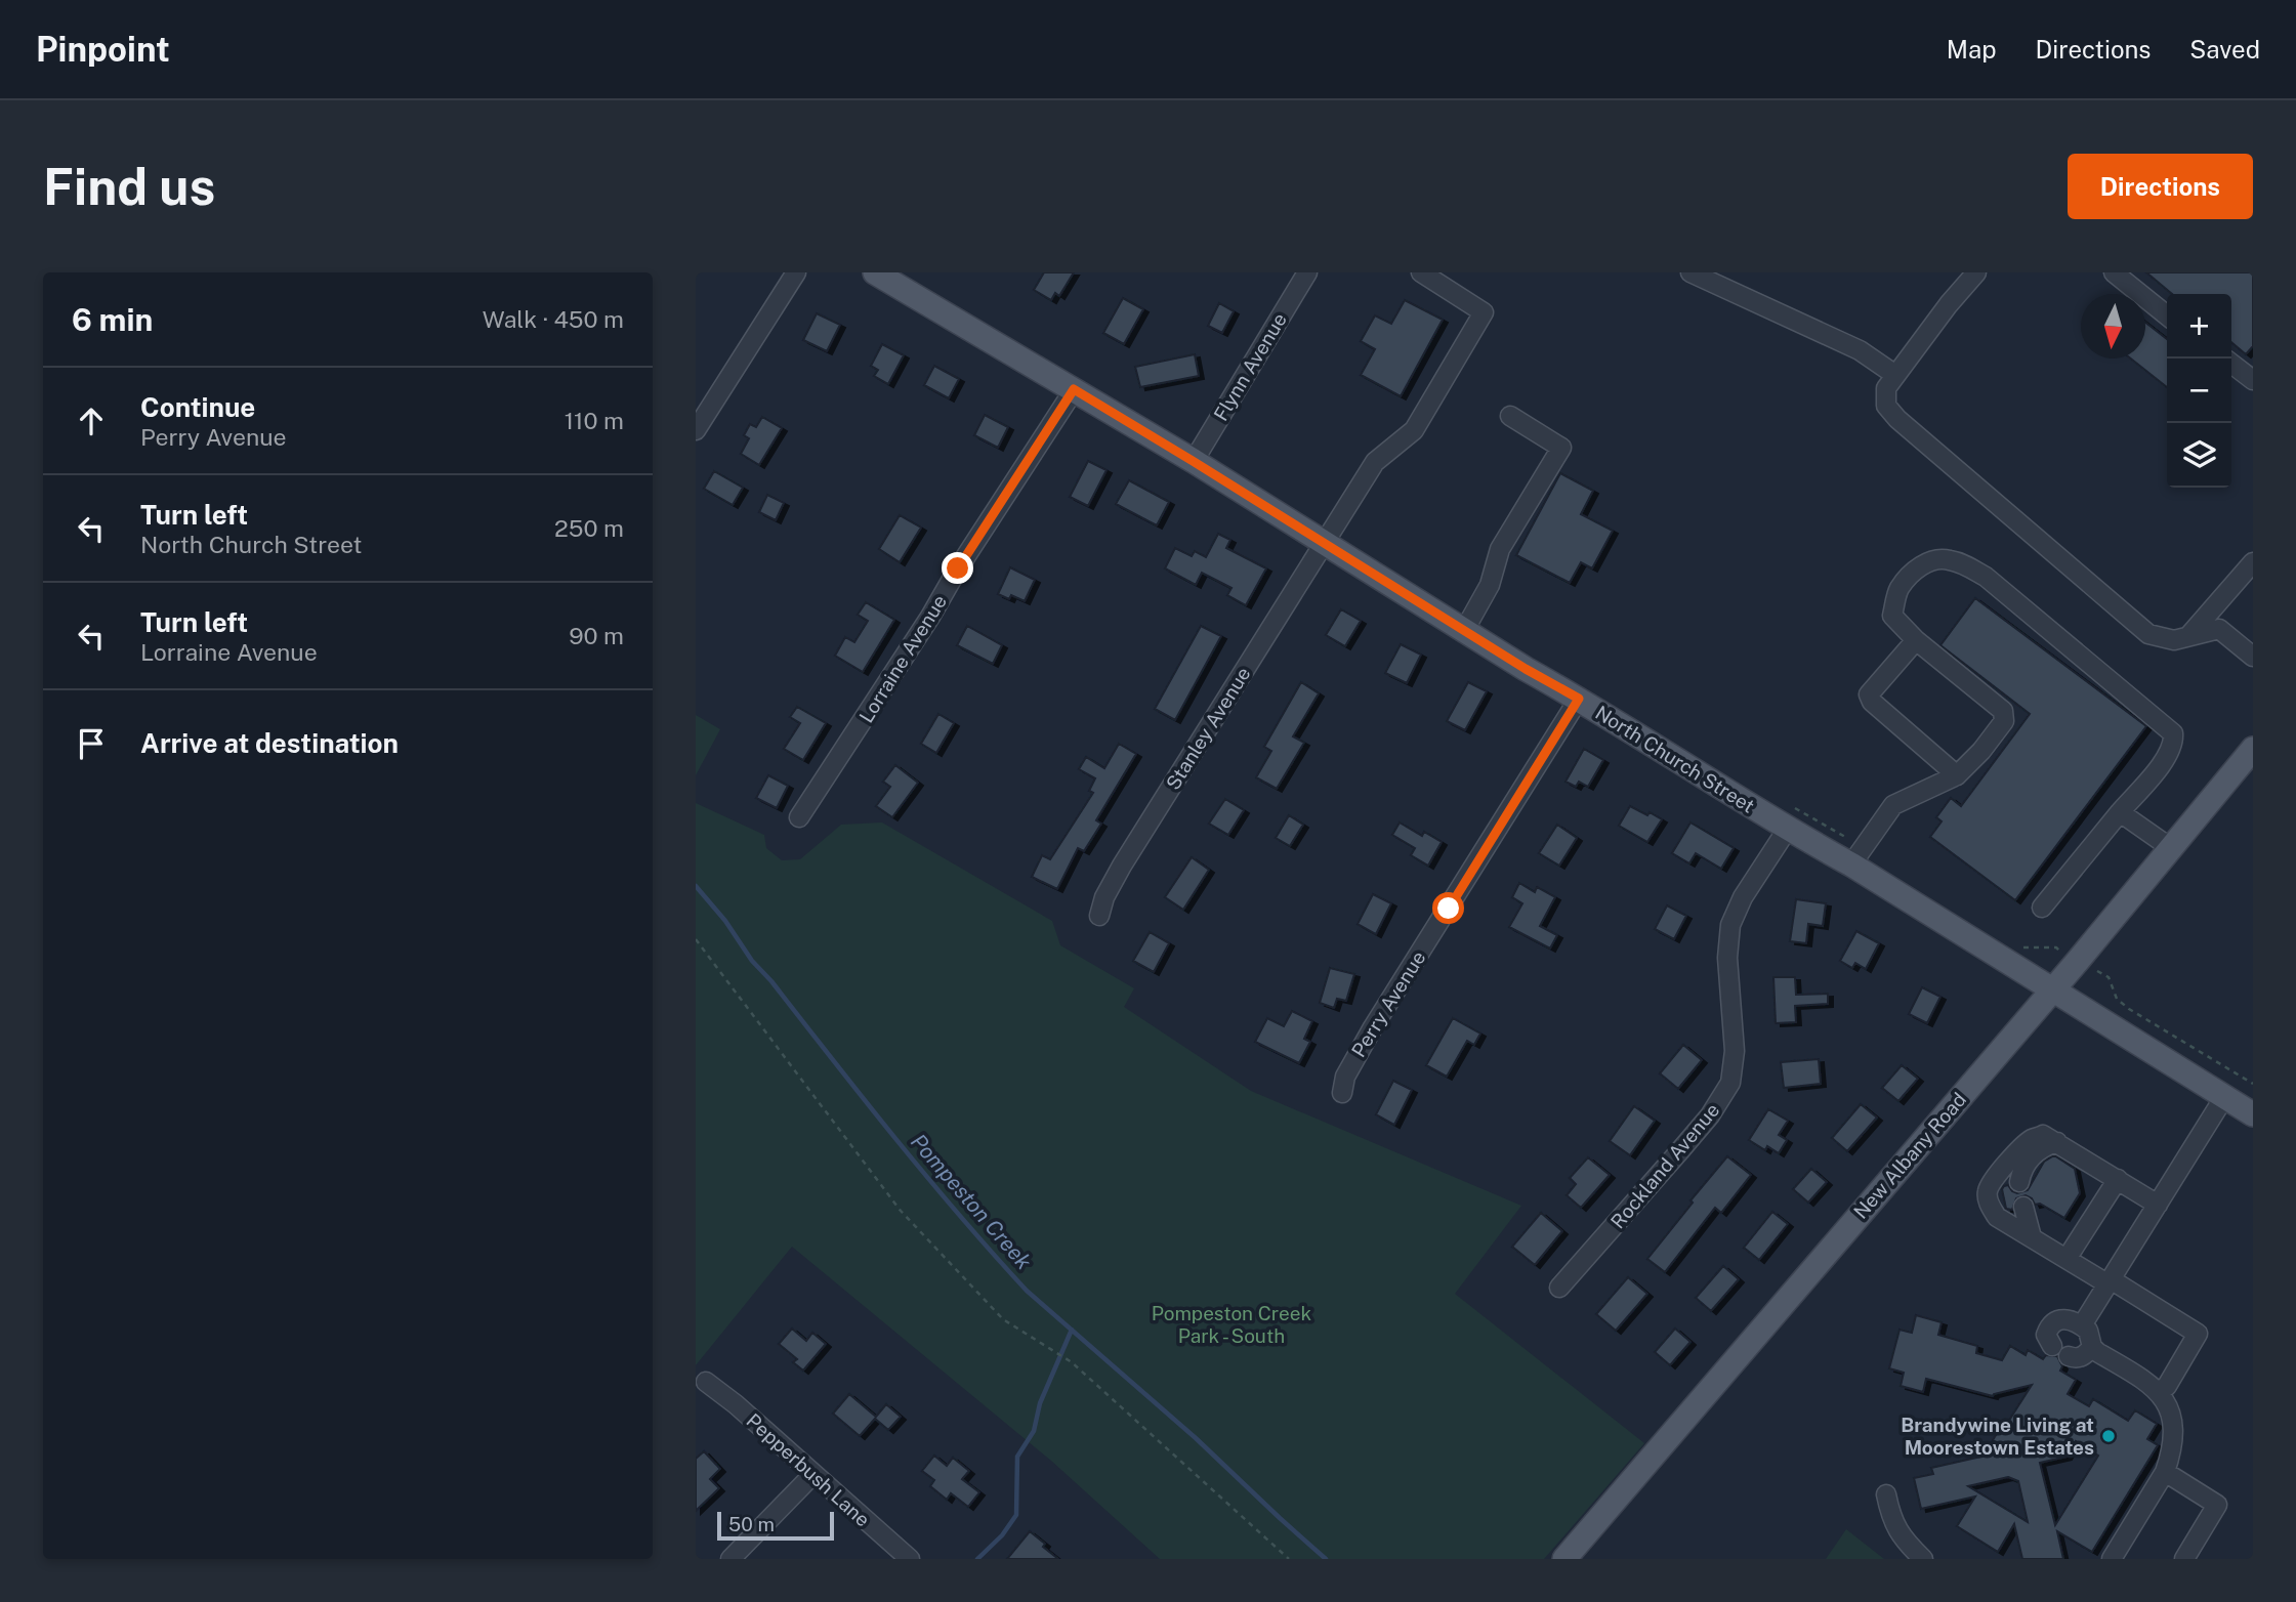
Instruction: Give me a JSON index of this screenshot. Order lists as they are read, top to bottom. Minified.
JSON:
{"streets":{"main road":["North Church Street","New Albany Road"],"street":["Flynn Avenue","Lorraine Avenue","Stanley Avenue","Perry Avenue","Rockland Avenue","Pepperbush Lane"]},"crossings":[["Flynn Avenue","North Church Street"],["Lorraine Avenue","North Church Street"],["Stanley Avenue","North Church Street"],["North Church Street","Perry Avenue"],["North Church Street","New Albany Road"],["North Church Street","Rockland Avenue"]],"water":["Pompeston Creek"],"parks":["Pompeston Creek Park - South"],"places":["Brandywine Living at Moorestown Estates"],"scale_bar":"50 m","north":"bottom","page":{"header":"Pinpoint","nav":["Map","Directions","Saved"],"buttons":"Directions","title":"Find us","heading":["6 min","Walk · 450 m"],"map_buttons":["+","−"],"list":[["Continue","Perry Avenue","110 m"],["Turn left","North Church Street","250 m"],["Turn left","Lorraine Avenue","90 m"],"Arrive at destination"],"scale":"50 m"}}
